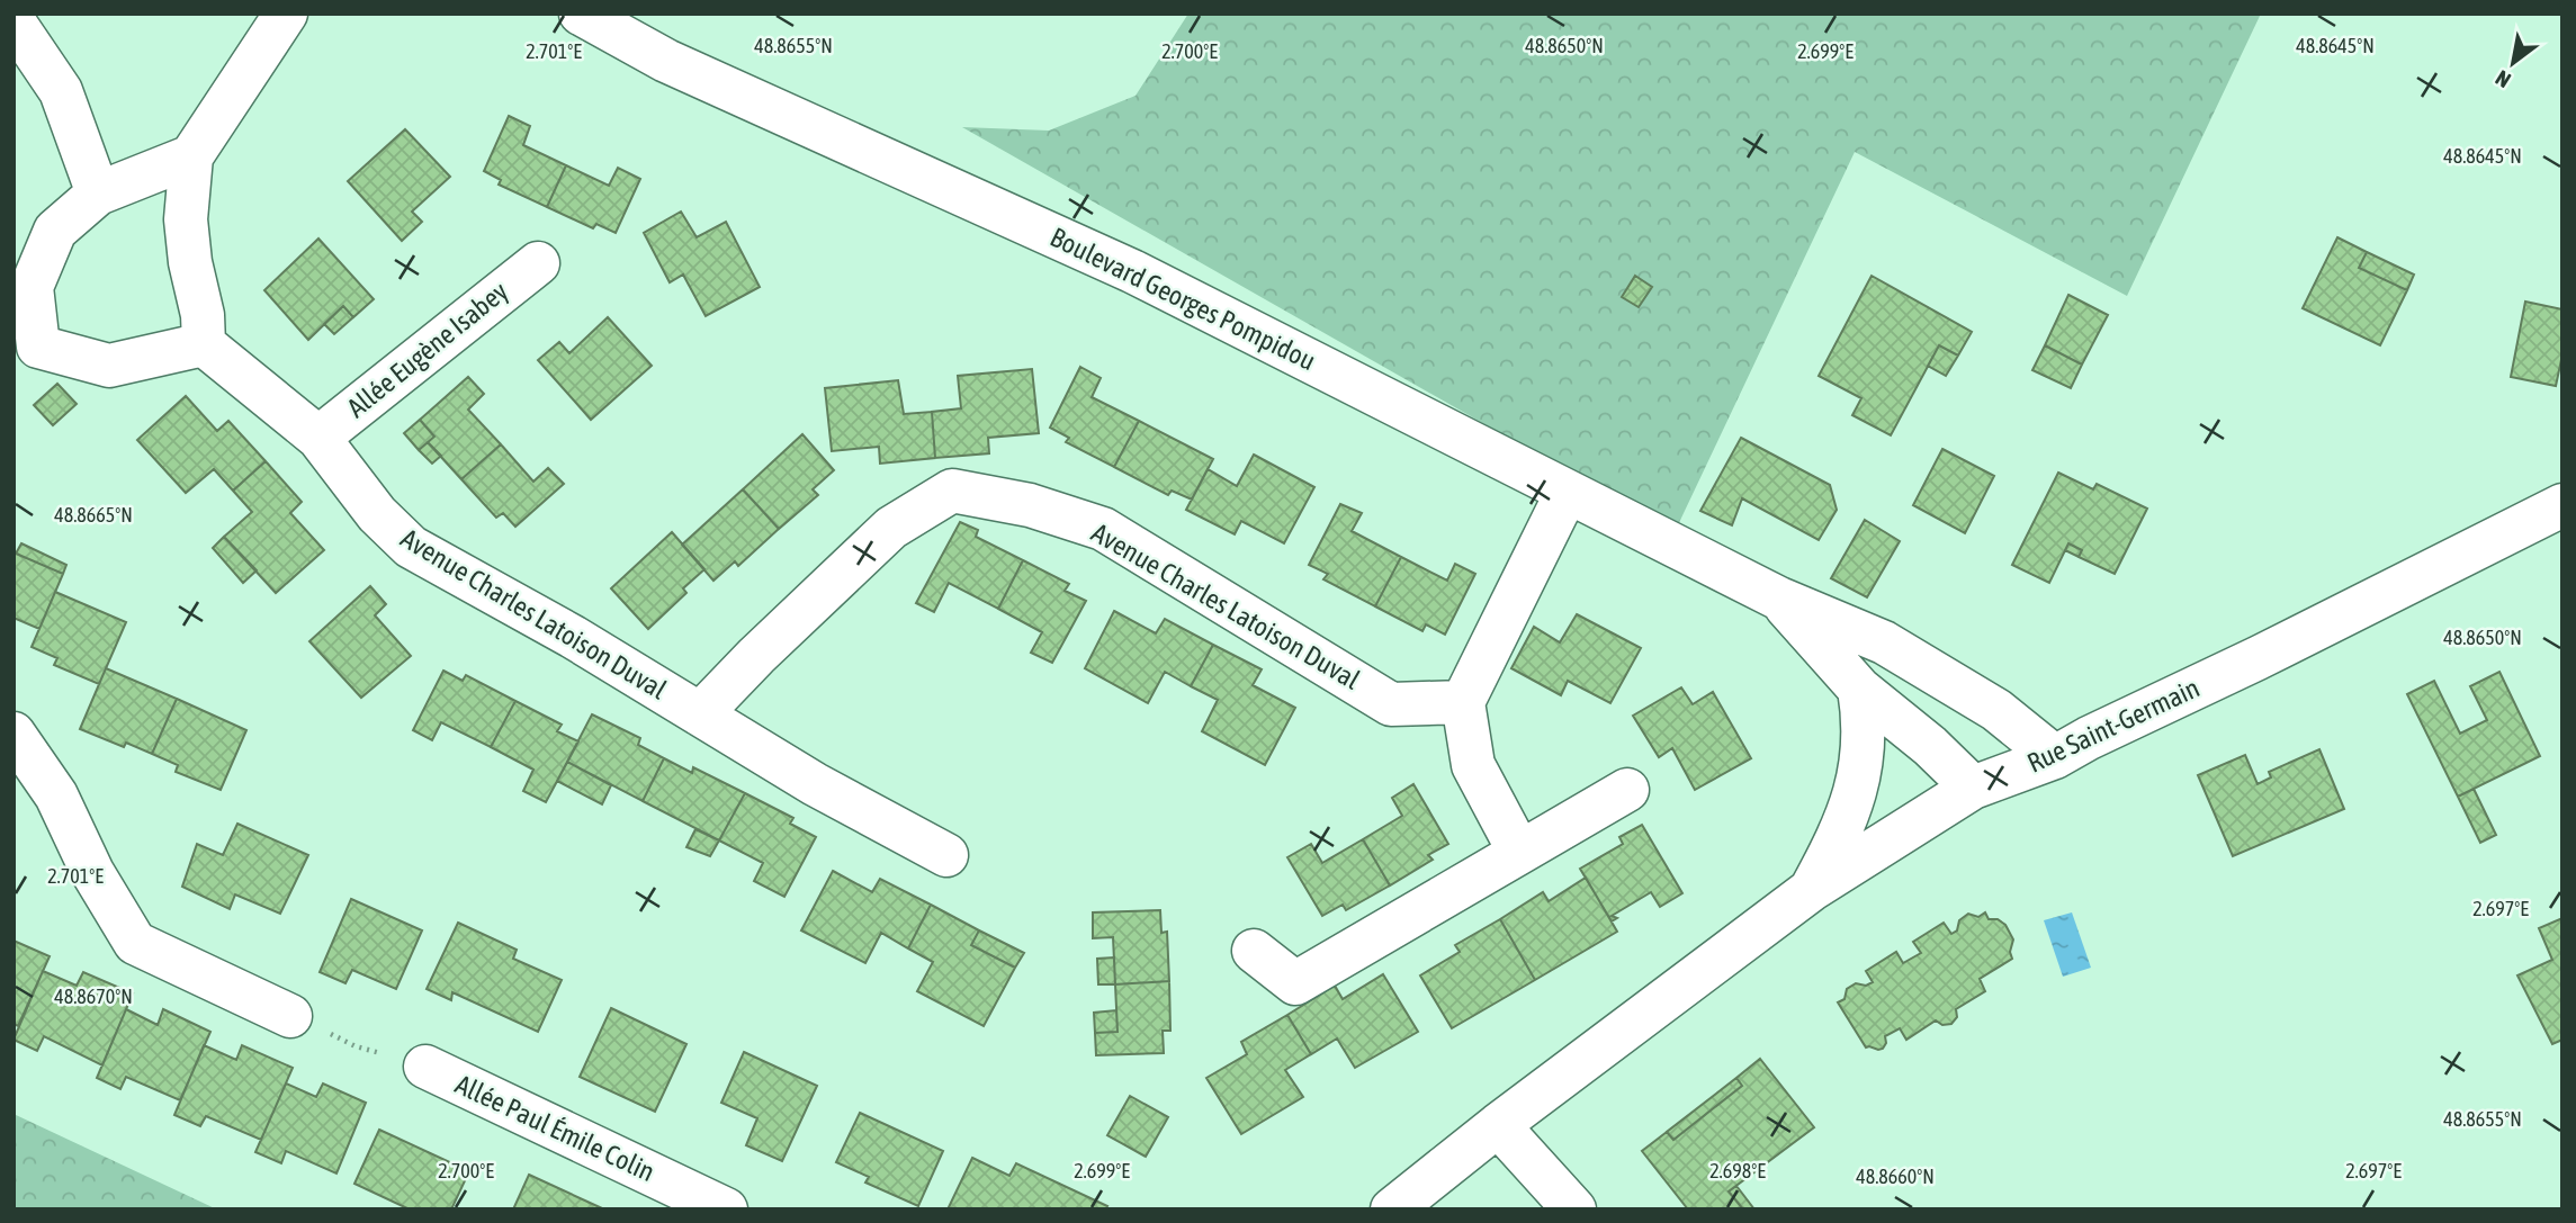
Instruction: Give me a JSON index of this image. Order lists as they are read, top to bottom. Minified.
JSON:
{"streets":{"street":["Boulevard Georges Pompidou","Allée Eugène Isabey","Avenue Charles Latoison Duval","Rue Saint-Germain","Allée Paul Émile Colin"]},"crossings":[["Boulevard Georges Pompidou","Rue Saint-Germain"],["Allée Eugène Isabey","Avenue Charles Latoison Duval"]],"north":"bottom left","coordinates":["48.8655°N","48.8650°N","48.8645°N","2.701°E","2.700°E","2.699°E","48.8665°N","2.697°E","48.8670°N","2.698°E","48.8660°N"]}
